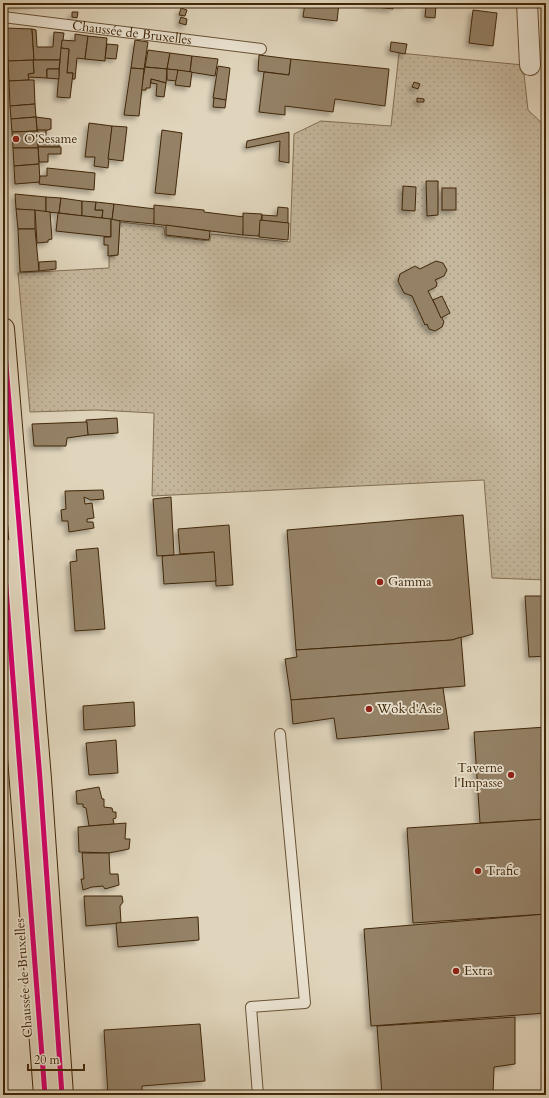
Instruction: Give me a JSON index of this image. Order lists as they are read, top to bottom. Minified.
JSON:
{"streets":{"main road":["Chaussée de Bruxelles"]},"places":["O'Sesame","Gamma","Wok d'Asie","Taverne l'Impasse","Trafic","Extra"],"scale_bar":"20 m"}
